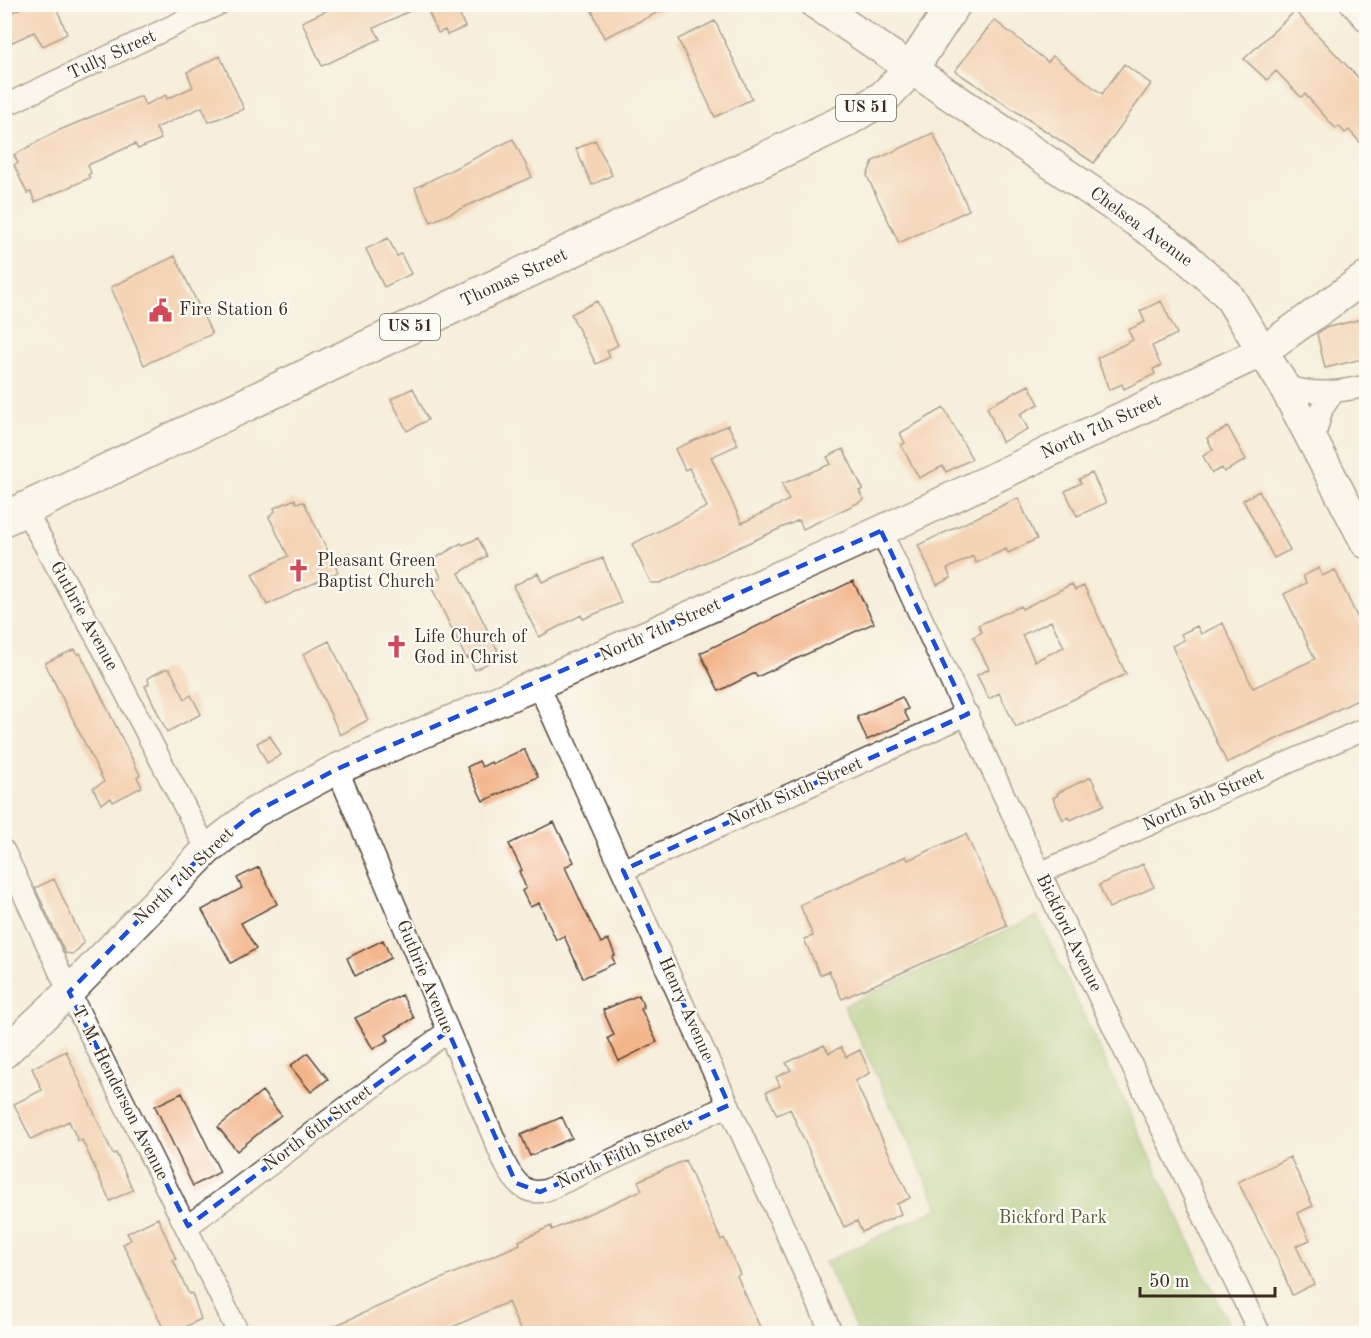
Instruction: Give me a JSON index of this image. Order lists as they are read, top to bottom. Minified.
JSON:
{"streets":{"main road":["US 51","Thomas Street"],"street":["Tully Street","Chelsea Avenue","North 7th Street","Guthrie Avenue","North Sixth Street","North 5th Street","Bickford Avenue","Henry Avenue","T. M. Henderson Avenue","North 6th Street","North Fifth Street"]},"crossings":[["Chelsea Avenue","Thomas Street"],["Chelsea Avenue","North 7th Street"],["Thomas Street","Guthrie Avenue"],["North 7th Street","Guthrie Avenue"],["North 7th Street","Bickford Avenue"],["North 7th Street","Henry Avenue"],["North 7th Street","T. M. Henderson Avenue"],["Guthrie Avenue","North 6th Street"],["Guthrie Avenue","North Fifth Street"],["North Sixth Street","Bickford Avenue"],["North Sixth Street","Henry Avenue"],["North 5th Street","Bickford Avenue"],["Henry Avenue","North Fifth Street"],["T. M. Henderson Avenue","North 6th Street"]],"parks":["Bickford Park"],"places":{"public building":["Fire Station 6"],"church":["Pleasant Green Baptist Church","Life Church of God in Christ"]},"scale_bar":"50 m"}
